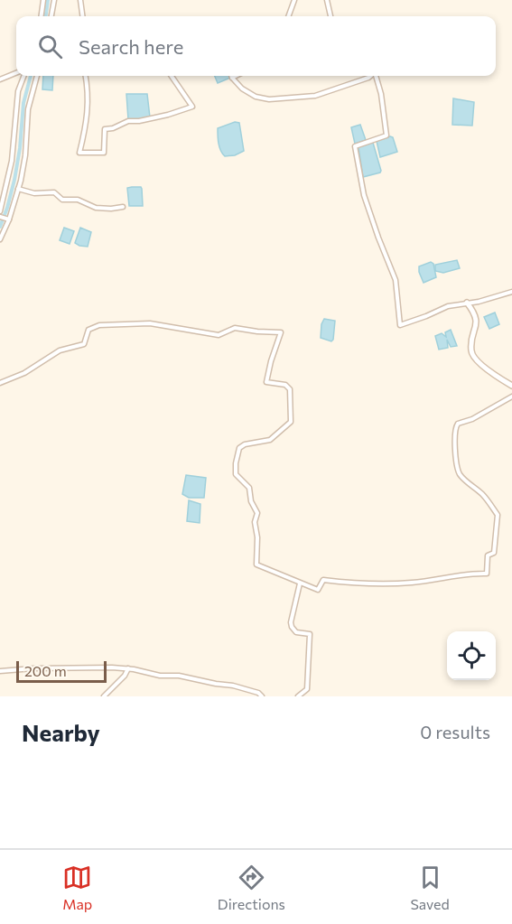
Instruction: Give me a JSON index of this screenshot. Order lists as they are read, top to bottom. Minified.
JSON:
{"scale_bar":"200 m","page":{"search":"Search here","scale":"200 m","heading":["Nearby","0 results"],"nav":["Map","Directions","Saved"]}}
